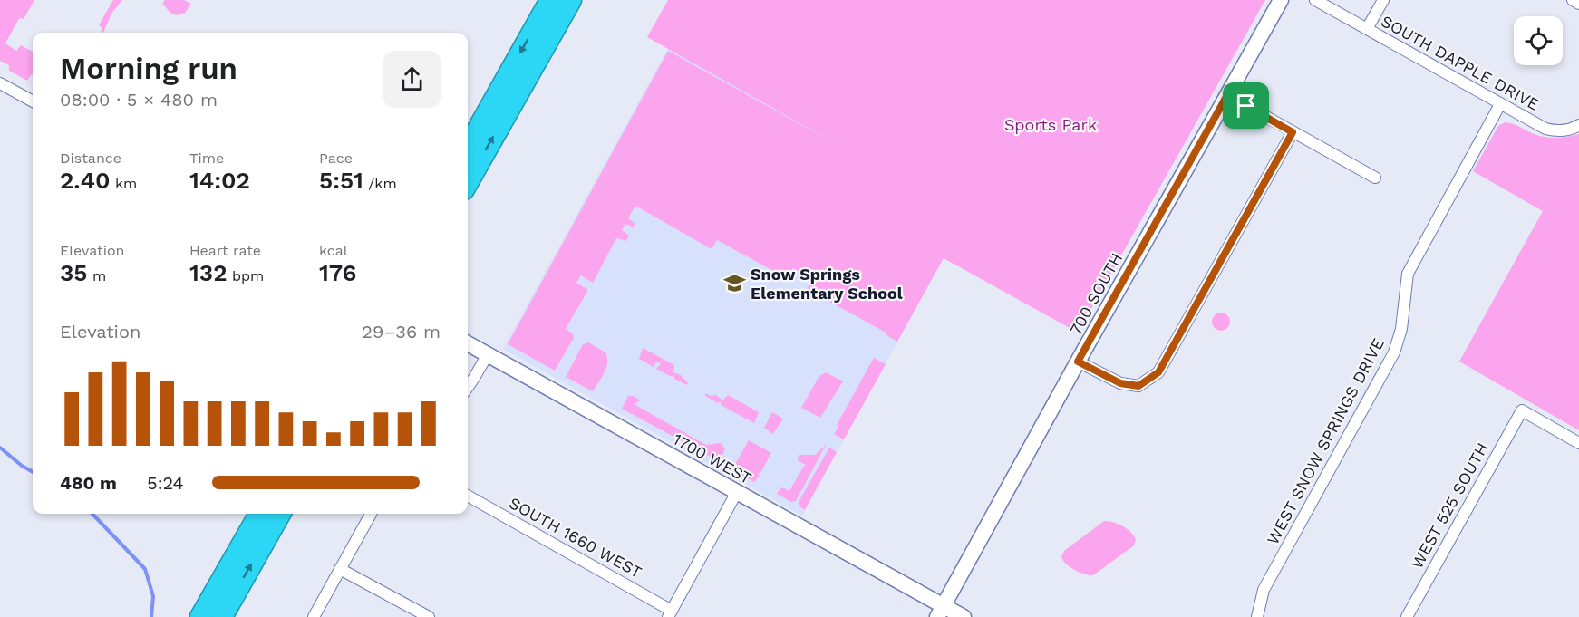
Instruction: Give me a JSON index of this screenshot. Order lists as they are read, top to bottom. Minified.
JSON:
{"streets":{"street":["SOUTH DAPPLE DRIVE","700 SOUTH","WEST SNOW SPRINGS DRIVE","1700 WEST","WEST 525 SOUTH","SOUTH 1660 WEST"]},"crossings":[["SOUTH DAPPLE DRIVE","WEST SNOW SPRINGS DRIVE"],["700 SOUTH","1700 WEST"]],"parks":["Sports Park"],"places":{"school or university":["Snow Springs Elementary School"]},"page":{"heading":["Morning run","08:00 · 5 × 480 m"],"stats":[["Distance","2.40 km"],["Time","14:02"],["Pace","5:51 /km"],["Elevation","35 m"],["Heart rate","132 bpm"],["kcal","176"]],"chart":["Elevation","29–36 m"],"list":[{"name":"480 m","note":"5:24"}]}}
